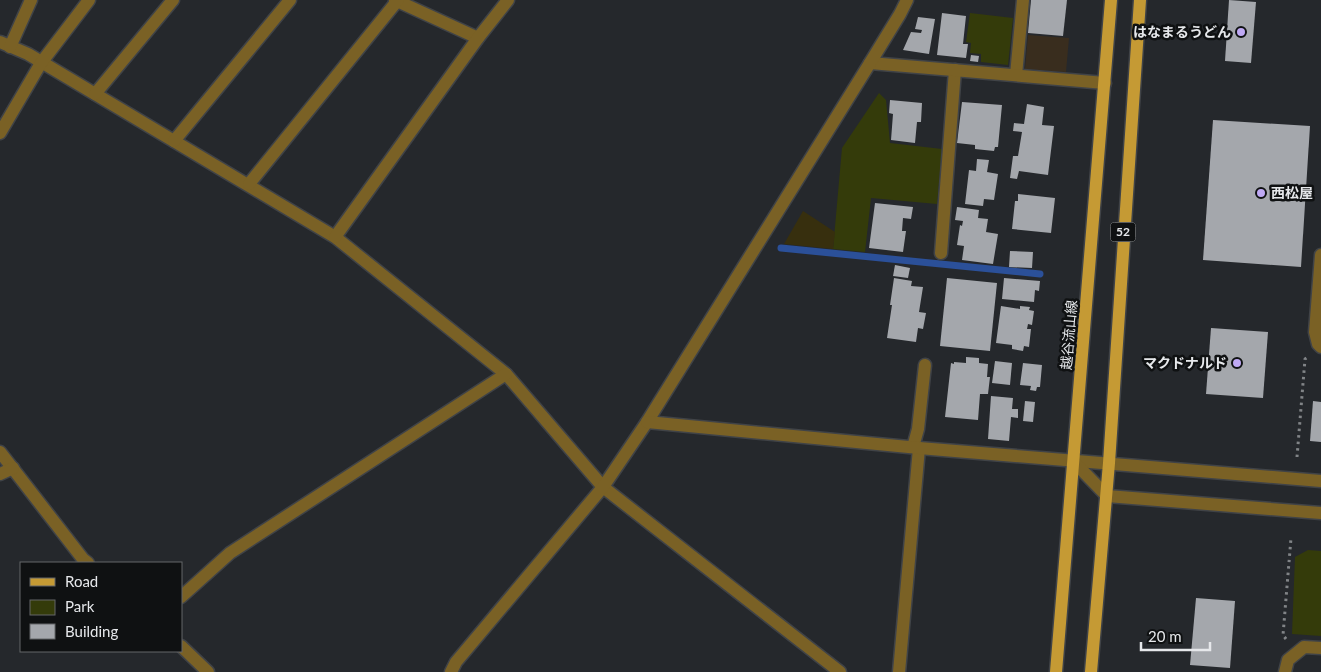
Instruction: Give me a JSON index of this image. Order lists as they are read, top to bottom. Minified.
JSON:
{"streets":{"main road":["52","越谷流山線"]},"places":["はなまるうどん","西松屋","マクドナルド"],"legend":["Road","Park","Building"],"scale_bar":"20 m"}
